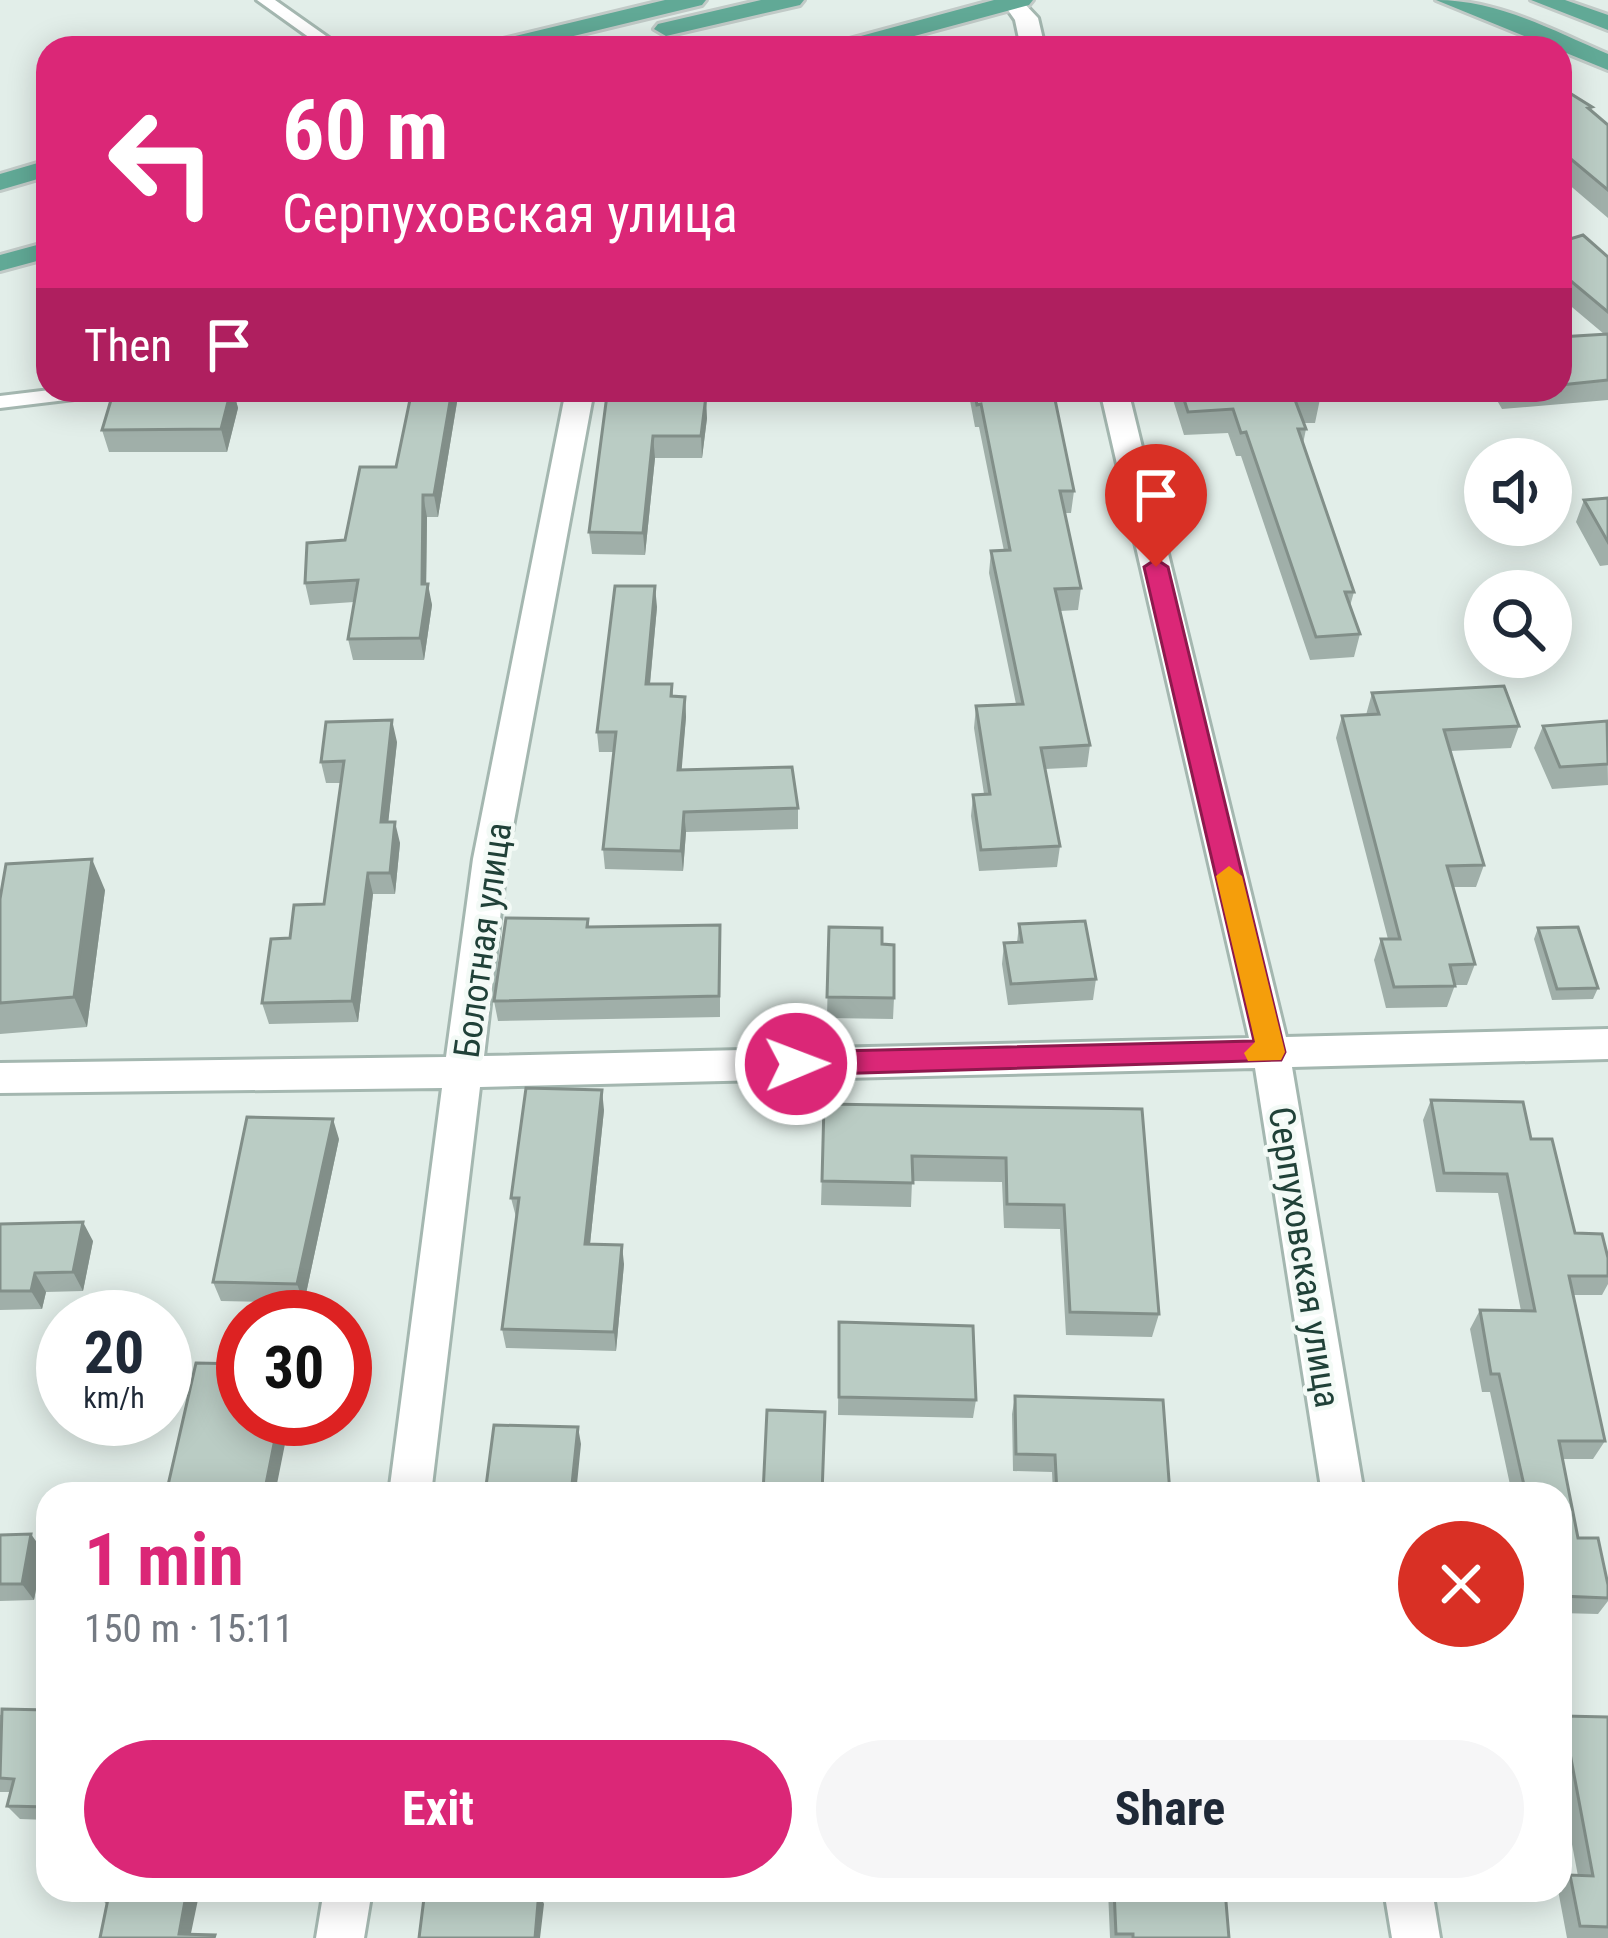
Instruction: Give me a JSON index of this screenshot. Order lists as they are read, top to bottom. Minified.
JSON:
{"streets":{"street":["Болотная улица","Серпуховская улица"]},"page":{"turn":["60 m","Серпуховская улица"],"then":"Then","speed":"20 km/h","limit":"30","heading":["1 min","150 m · 15:11"],"buttons":["Exit","Share"]}}
